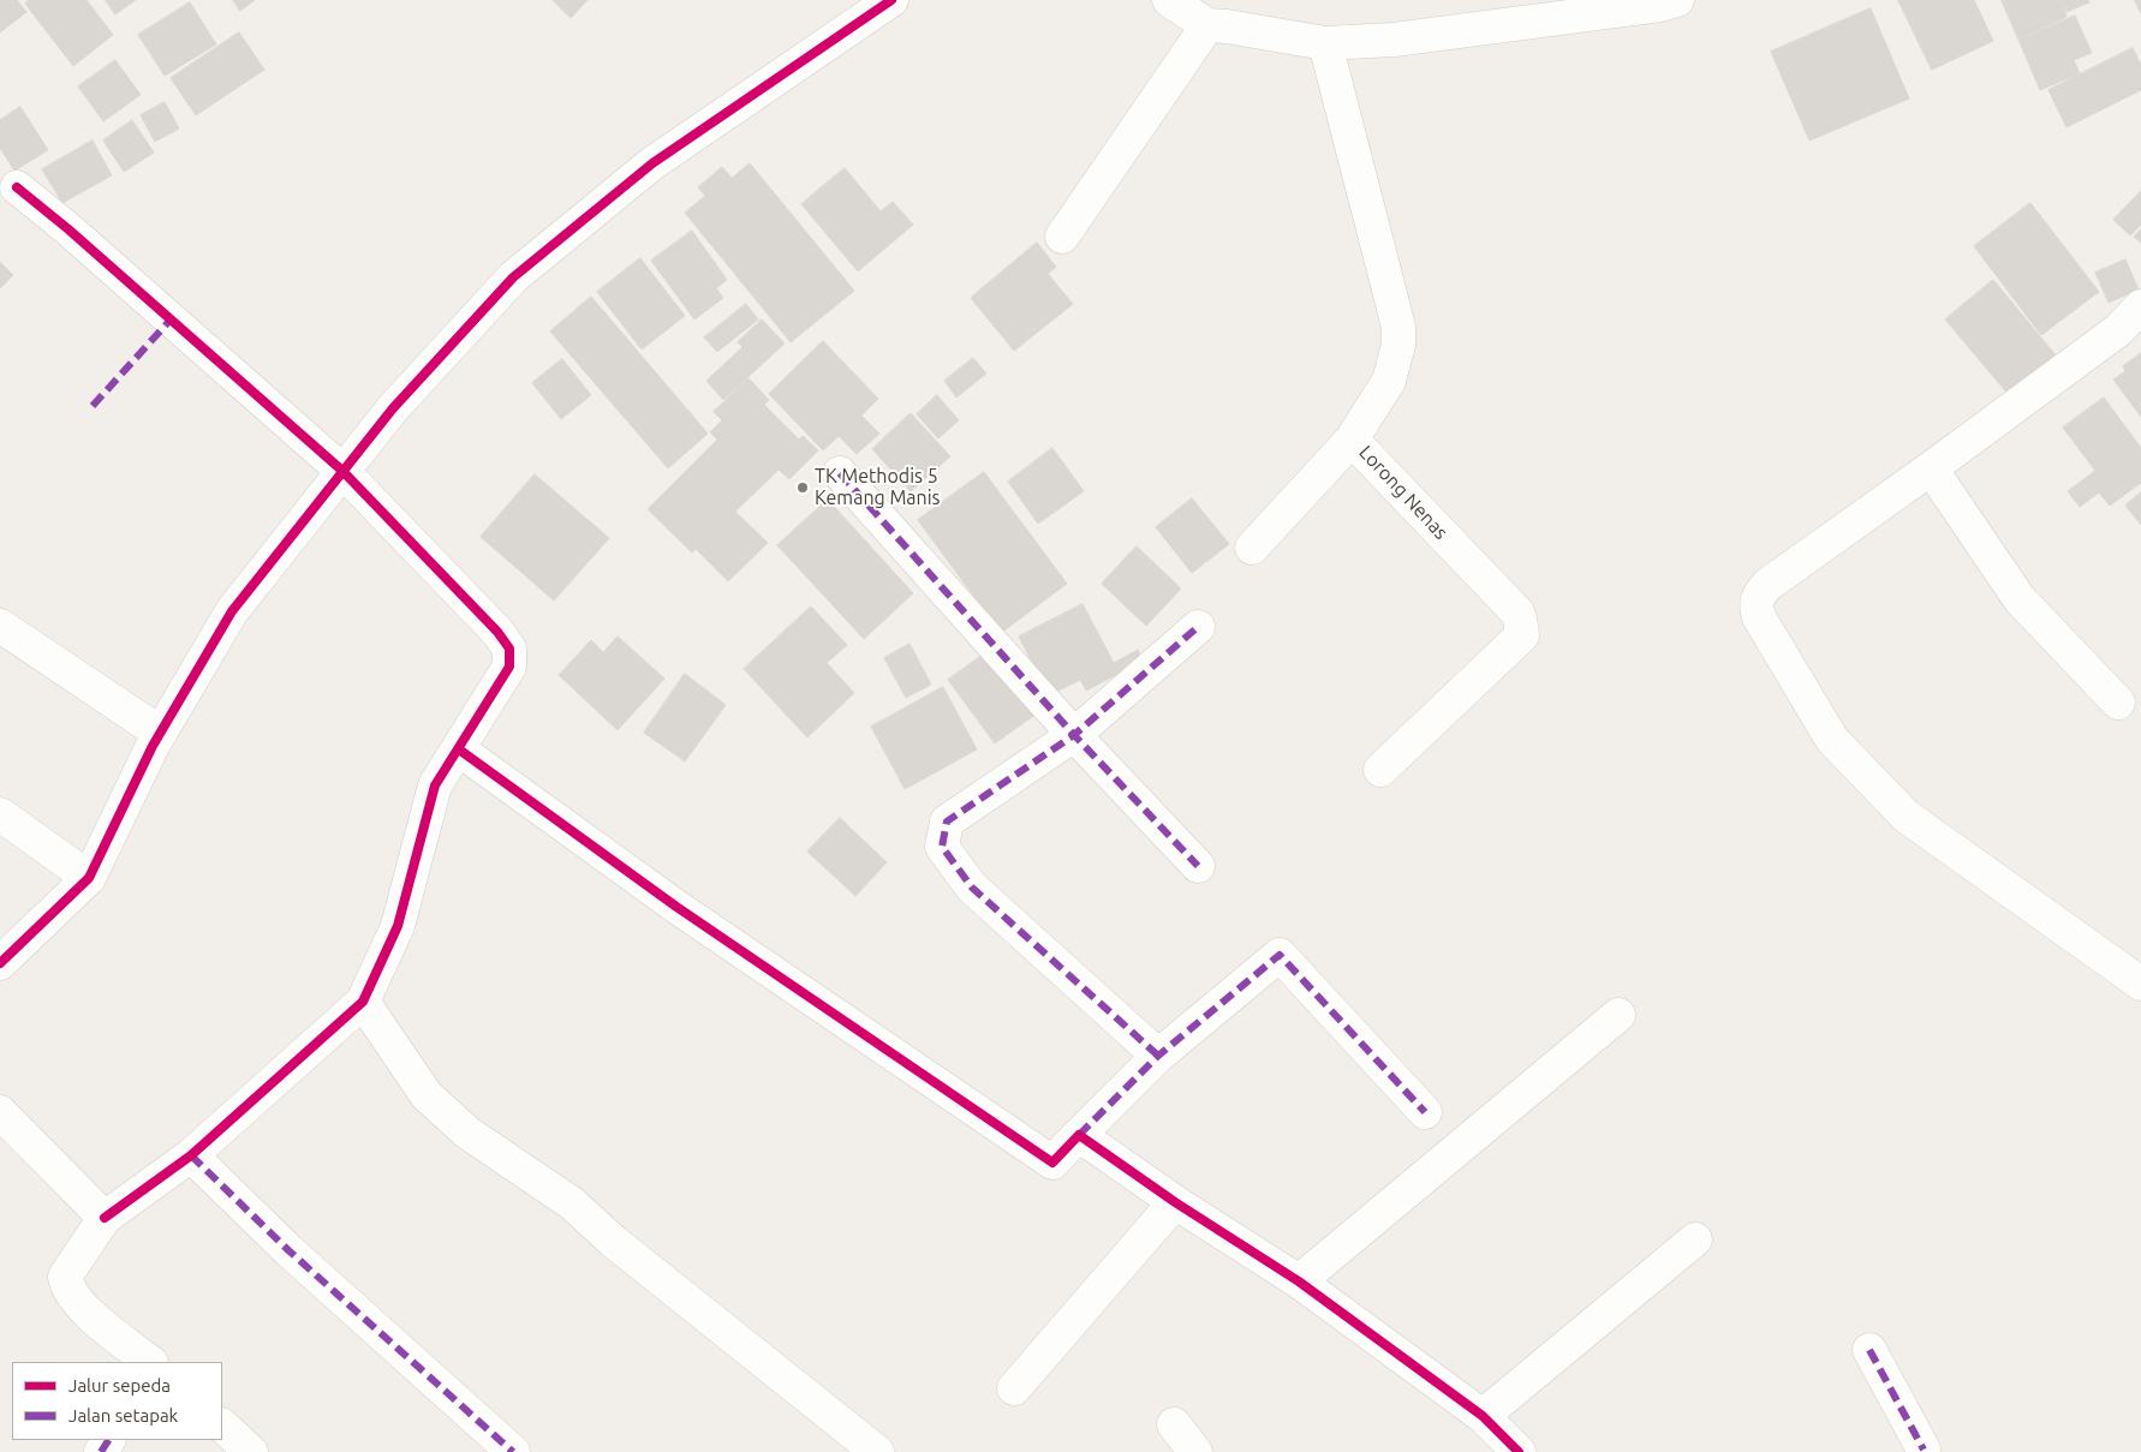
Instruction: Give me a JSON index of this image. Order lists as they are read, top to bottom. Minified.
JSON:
{"streets":{"street":["Lorong Nenas"]},"places":["TK Methodis 5 Kemang Manis"],"legend":["Jalur sepeda","Jalan setapak"]}
